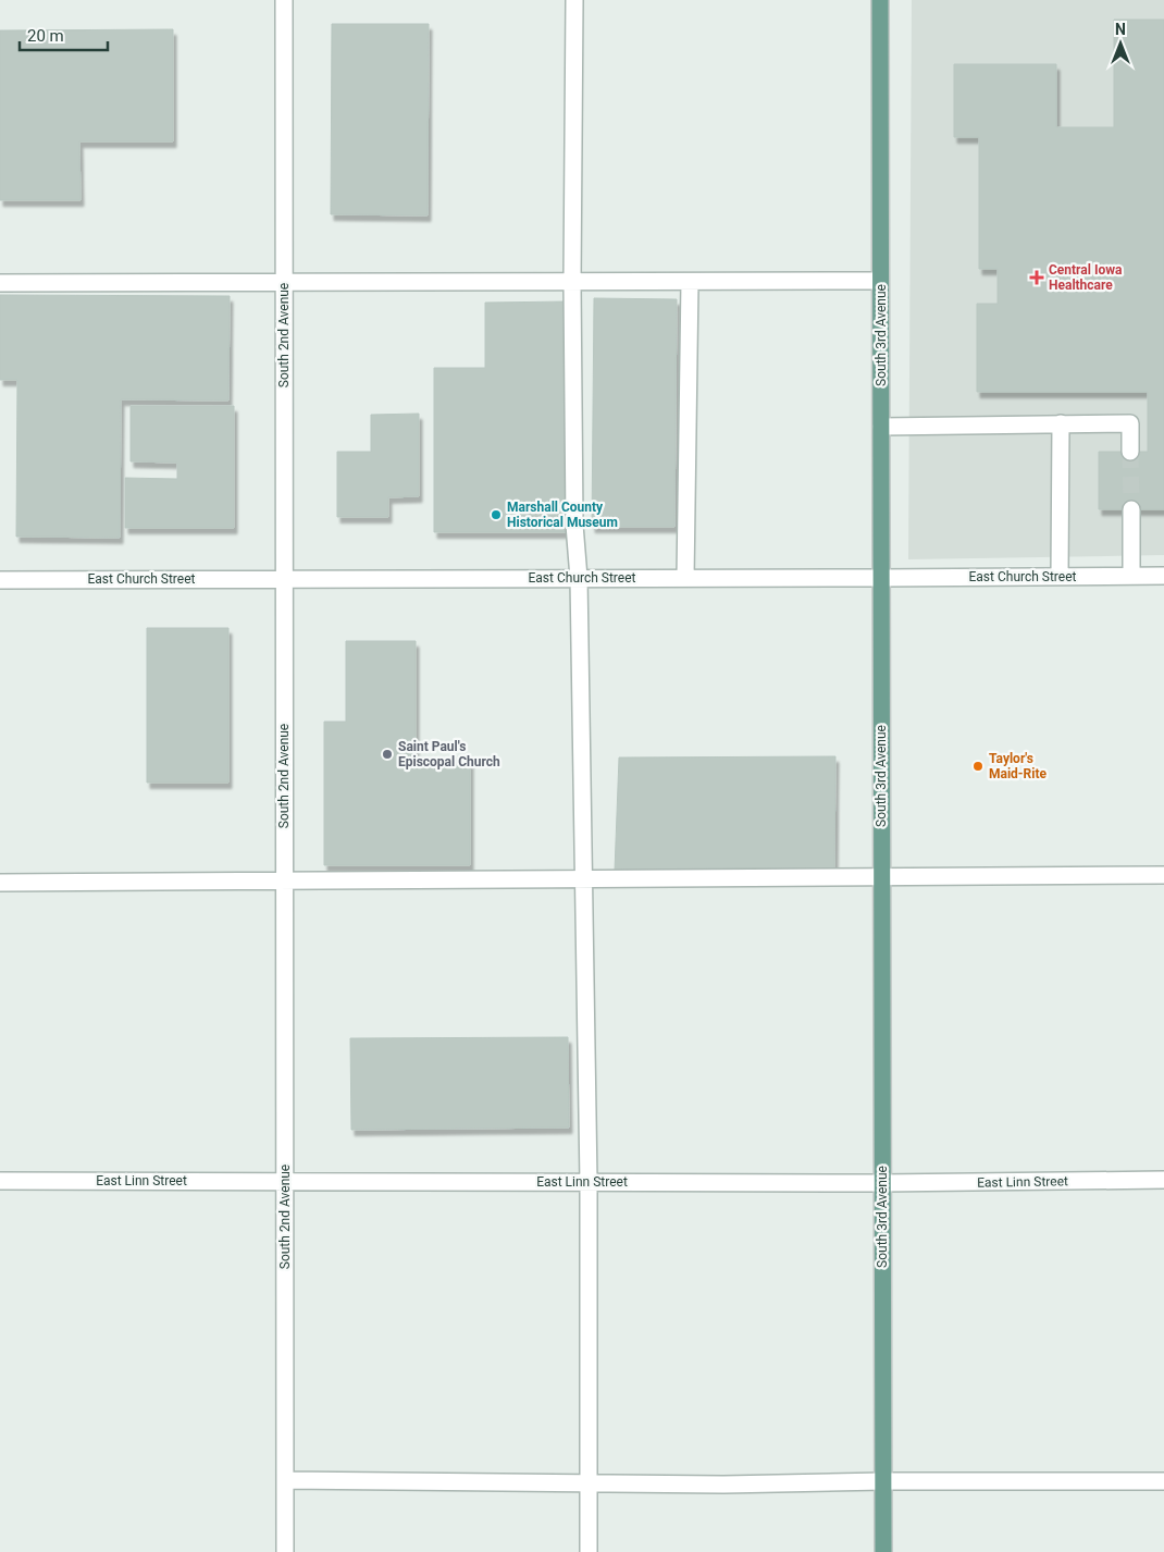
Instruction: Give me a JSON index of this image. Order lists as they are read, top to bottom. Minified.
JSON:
{"streets":{"main road":["South 3rd Avenue"],"street":["South 2nd Avenue","East Church Street","East Linn Street"]},"crossings":[["South 2nd Avenue","East Church Street"],["South 2nd Avenue","East Linn Street"],["South 3rd Avenue","East Church Street"],["South 3rd Avenue","East Linn Street"]],"places":{"health":["Central Iowa Healthcare"],"other":["Marshall County Historical Museum","Saint Paul's Episcopal Church","Taylor's Maid-Rite"]},"scale_bar":"20 m","north":"top"}
